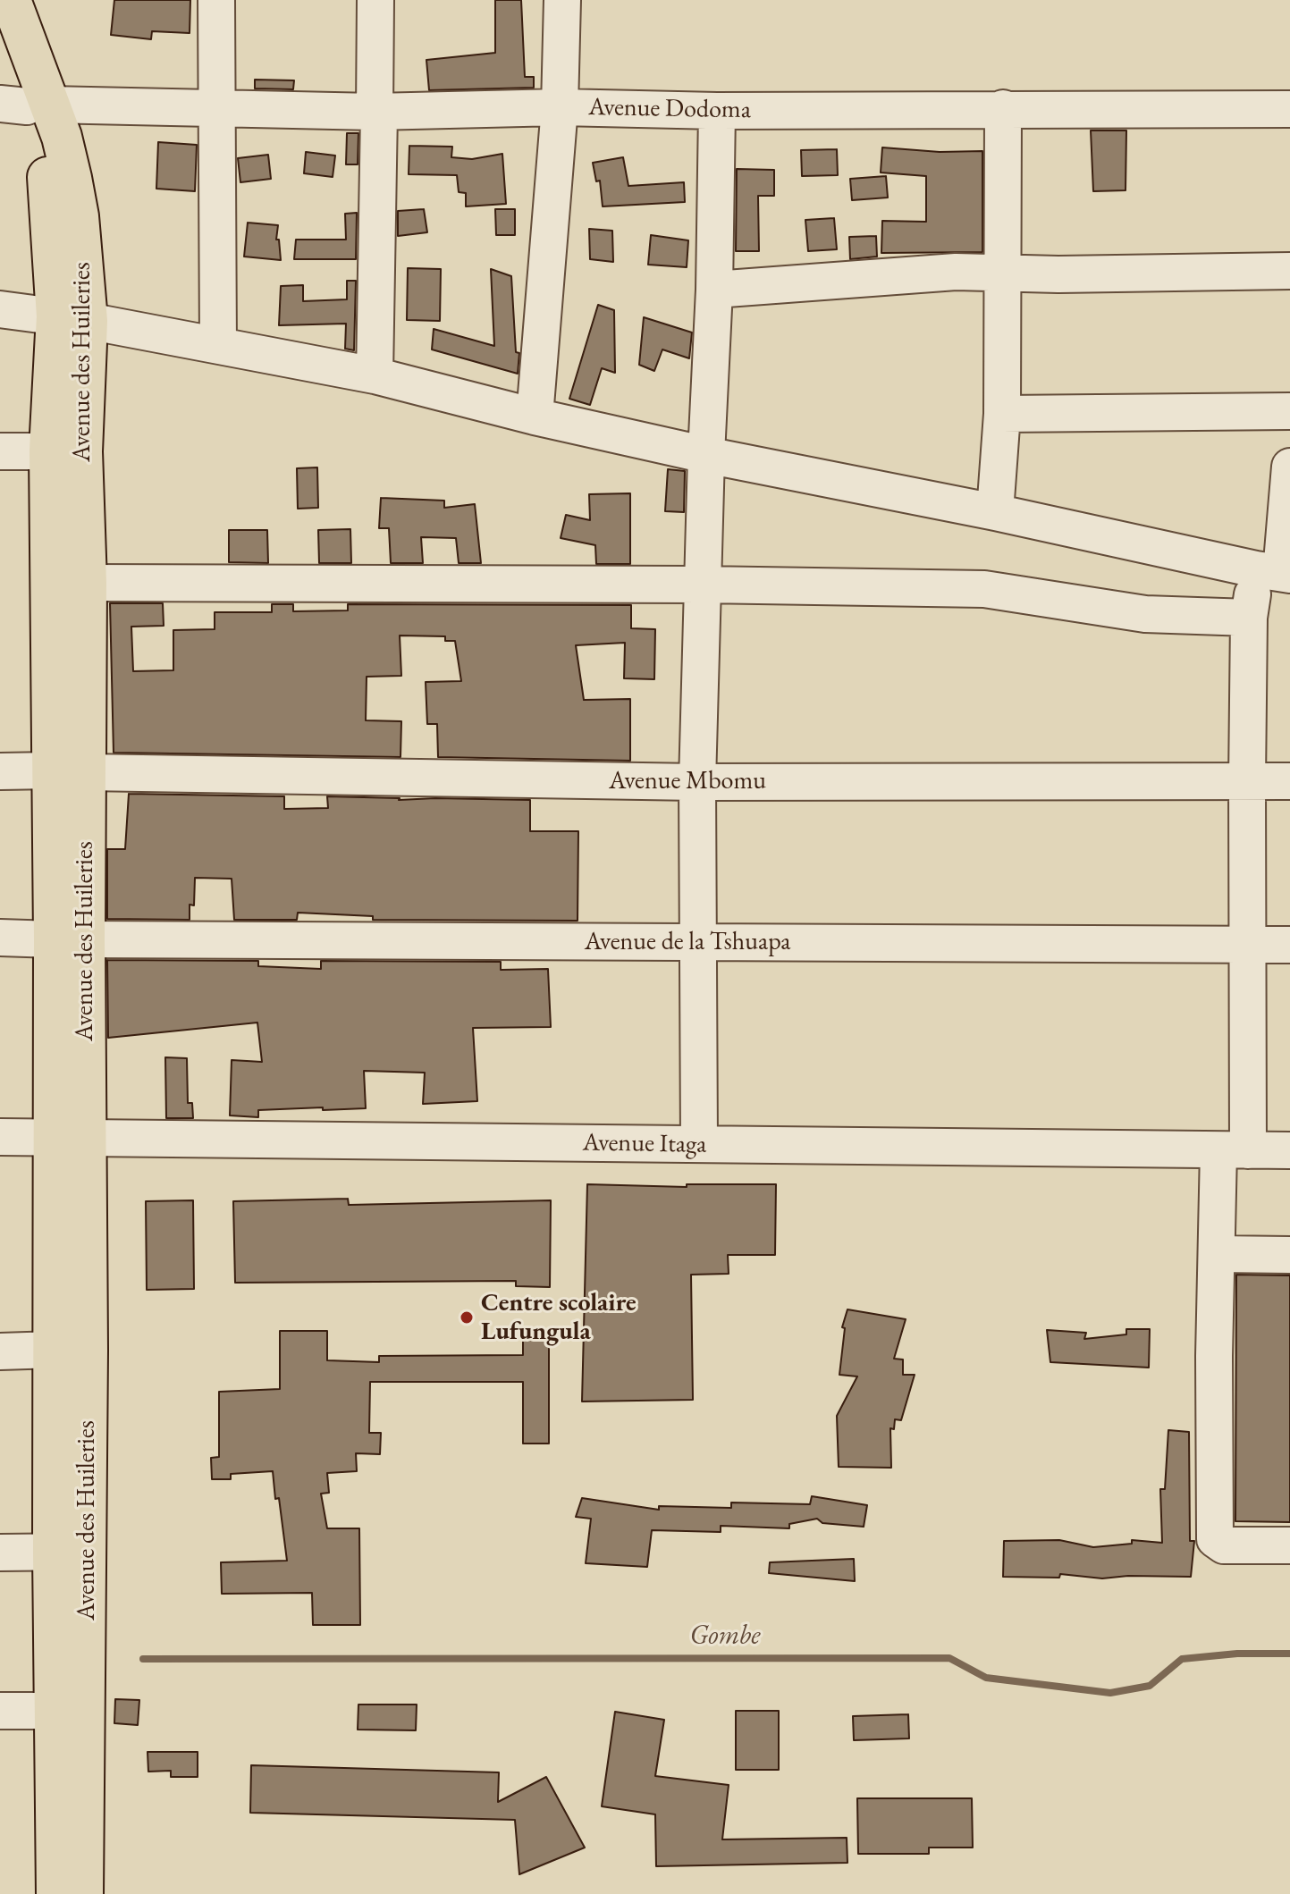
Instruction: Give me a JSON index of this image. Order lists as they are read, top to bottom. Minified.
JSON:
{"streets":{"main road":["Avenue des Huileries"],"street":["Avenue Dodoma","Avenue Mbomu","Avenue de la Tshuapa","Avenue Itaga"]},"crossings":[["Avenue Dodoma","Avenue des Huileries"],["Avenue des Huileries","Avenue Mbomu"],["Avenue des Huileries","Avenue de la Tshuapa"],["Avenue des Huileries","Avenue Itaga"]],"water":["Gombe"],"places":["Centre scolaire Lufungula"]}
